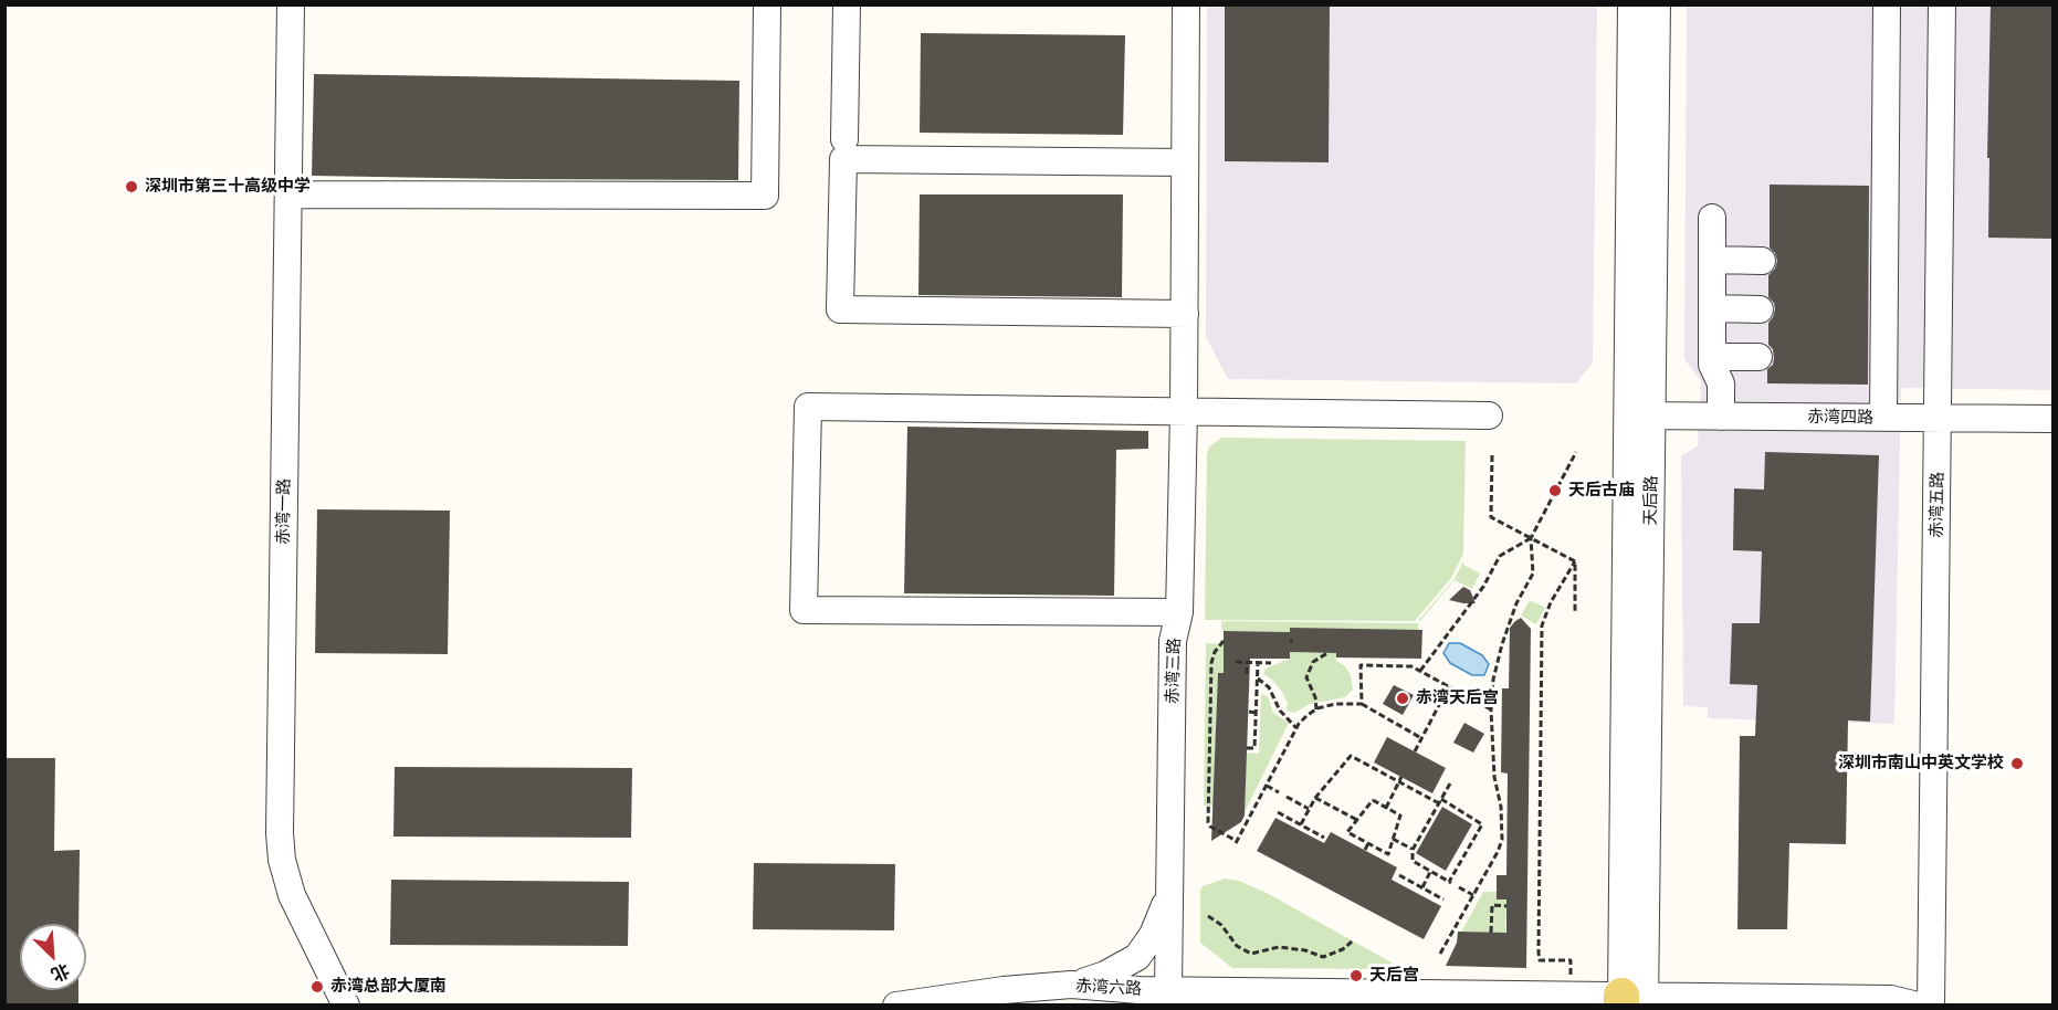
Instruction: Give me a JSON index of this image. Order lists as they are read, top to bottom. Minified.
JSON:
{"streets":{"street":["赤湾四路","天后路","赤湾五路","赤湾一路","赤湾三路","赤湾六路"]},"crossings":[["赤湾四路","天后路"],["赤湾四路","赤湾五路"],["天后路","赤湾六路"],["赤湾三路","赤湾六路"]],"places":["深圳市第三十高级中学","天后古庙","赤湾天后宫","深圳市南山中英文学校","天后宫","赤湾总部大厦南"],"north":"bottom right"}
